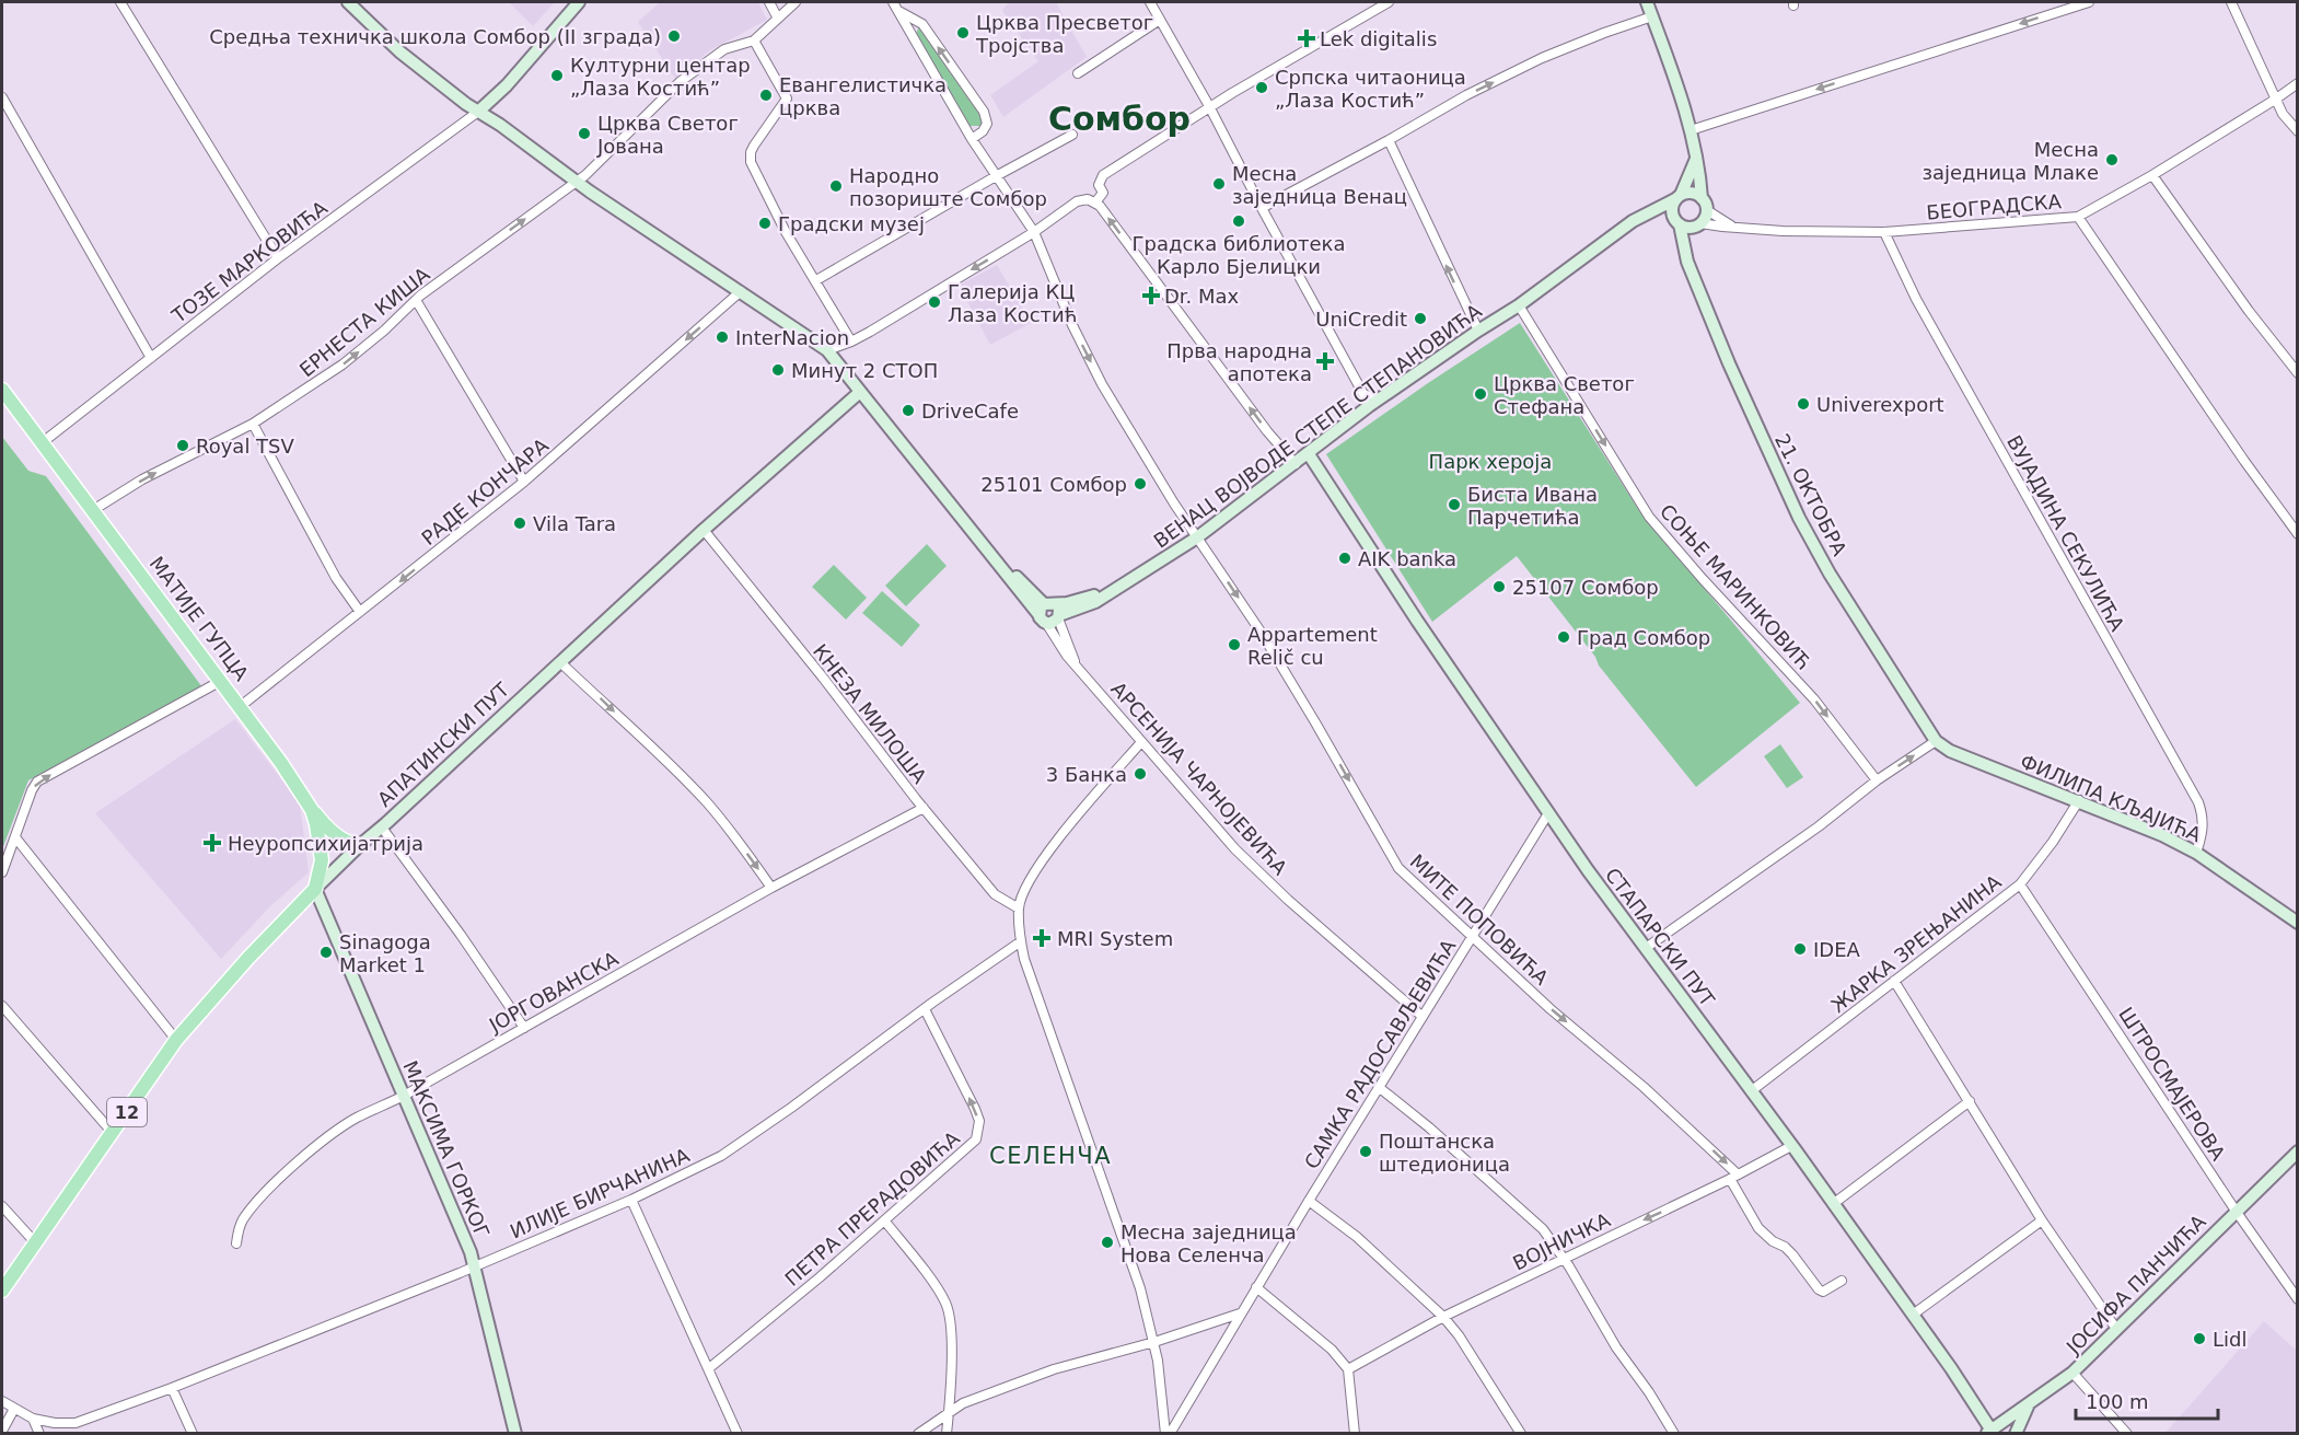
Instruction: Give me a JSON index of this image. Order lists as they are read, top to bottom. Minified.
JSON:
{"streets":{"main road":["ВЕНАЦ ВОЈВОДЕ СТЕПЕ СТЕПАНОВИЋА","21. ОКТОБРА","МАТИЈЕ ГУПЦА","АПАТИНСКИ ПУТ","ФИЛИПА КЉАЈИЋА","СТАПАРСКИ ПУТ","12","МАКСИМА ГОРКОГ","ЈОСИФА ПАНЧИЋА"],"street":["БЕОГРАДСКА","ТОЗЕ МАРКОВИЋА","ЕРНЕСТА КИША","РАДЕ КОНЧАРА","ВУЈАДИНА СЕКУЛИЋА","СОЊЕ МАРИНКОВИЋ","КНЕЗА МИЛОША","АРСЕНИЈА ЧАРНОЈЕВИЋА","МИТЕ ПОПОВИЋА","ЖАРКА ЗРЕЊАНИНА","ЈОРГОВАНСКА","САМКА РАДОСАВЉЕВИЋА","ШТРОСМАЈЕРОВА","ИЛИЈЕ БИРЧАНИНА","ПЕТРА ПРЕРАДОВИЋА","ВОЈНИЧКА"]},"crossings":[["БЕОГРАДСКА","ВЕНАЦ ВОЈВОДЕ СТЕПЕ СТЕПАНОВИЋА"],["БЕОГРАДСКА","21. ОКТОБРА"],["БЕОГРАДСКА","ВУЈАДИНА СЕКУЛИЋА"],["ТОЗЕ МАРКОВИЋА","МАТИЈЕ ГУПЦА"],["ЕРНЕСТА КИША","МАТИЈЕ ГУПЦА"],["ВЕНАЦ ВОЈВОДЕ СТЕПЕ СТЕПАНОВИЋА","21. ОКТОБРА"],["ВЕНАЦ ВОЈВОДЕ СТЕПЕ СТЕПАНОВИЋА","СОЊЕ МАРИНКОВИЋ"],["ВЕНАЦ ВОЈВОДЕ СТЕПЕ СТЕПАНОВИЋА","АРСЕНИЈА ЧАРНОЈЕВИЋА"],["ВЕНАЦ ВОЈВОДЕ СТЕПЕ СТЕПАНОВИЋА","МИТЕ ПОПОВИЋА"],["ВЕНАЦ ВОЈВОДЕ СТЕПЕ СТЕПАНОВИЋА","СТАПАРСКИ ПУТ"],["РАДЕ КОНЧАРА","МАТИЈЕ ГУПЦА"],["21. ОКТОБРА","ФИЛИПА КЉАЈИЋА"],["ВУЈАДИНА СЕКУЛИЋА","ФИЛИПА КЉАЈИЋА"],["МАТИЈЕ ГУПЦА","АПАТИНСКИ ПУТ"],["МАТИЈЕ ГУПЦА","МАКСИМА ГОРКОГ"],["КНЕЗА МИЛОША","АПАТИНСКИ ПУТ"],["КНЕЗА МИЛОША","ЈОРГОВАНСКА"],["АПАТИНСКИ ПУТ","МАКСИМА ГОРКОГ"],["АРСЕНИЈА ЧАРНОЈЕВИЋА","САМКА РАДОСАВЉЕВИЋА"],["ФИЛИПА КЉАЈИЋА","ЖАРКА ЗРЕЊАНИНА"],["МИТЕ ПОПОВИЋА","САМКА РАДОСАВЉЕВИЋА"],["МИТЕ ПОПОВИЋА","ВОЈНИЧКА"],["СТАПАРСКИ ПУТ","ЖАРКА ЗРЕЊАНИНА"],["СТАПАРСКИ ПУТ","САМКА РАДОСАВЉЕВИЋА"],["СТАПАРСКИ ПУТ","ВОЈНИЧКА"],["СТАПАРСКИ ПУТ","ЈОСИФА ПАНЧИЋА"],["ЖАРКА ЗРЕЊАНИНА","ШТРОСМАЈЕРОВА"],["ЈОРГОВАНСКА","МАКСИМА ГОРКОГ"],["ШТРОСМАЈЕРОВА","ЈОСИФА ПАНЧИЋА"],["МАКСИМА ГОРКОГ","ИЛИЈЕ БИРЧАНИНА"],["ИЛИЈЕ БИРЧАНИНА","ПЕТРА ПРЕРАДОВИЋА"]],"one_way":["ЕРНЕСТА КИША","РАДЕ КОНЧАРА","СОЊЕ МАРИНКОВИЋ","МИТЕ ПОПОВИЋА","ПЕТРА ПРЕРАДОВИЋА","ВОЈНИЧКА"],"districts":["Сомбор","СЕЛЕНЧА"],"parks":["Парк хероја"],"places":{"other":["Црква Пресветог Тројства","Средња техничка школа Сомбор (II зграда)","Културни центар „Лаза Костић”","Српска читаоница „Лаза Костић”","Евангелистичка црква","Црква Светог Јована","Месна заједница Млаке","Месна заједница Венац","Народно позориште Сомбор","Градска библиотека Карло Бјелицки","Градски музеј","Галерија КЦ Лаза Костић","UniCredit","InterNacion","Минут 2 СТОП","Црква Светог Стефана","Univerexport","DriveCafe","Royal TSV","25101 Сомбор","Биста Ивана Парчетића","Vila Tara","AIK banka","25107 Сомбор","Град Сомбор","Appartement Relič cu","3 Банка","IDEA","Sinagoga Market 1","Поштанска штедионица","Месна заједница Нова Селенча","Lidl"],"health":["Lek digitalis","Dr. Max","Прва народна апотека","Неуропсихијатрија","MRI System"]},"scale_bar":"100 m"}
